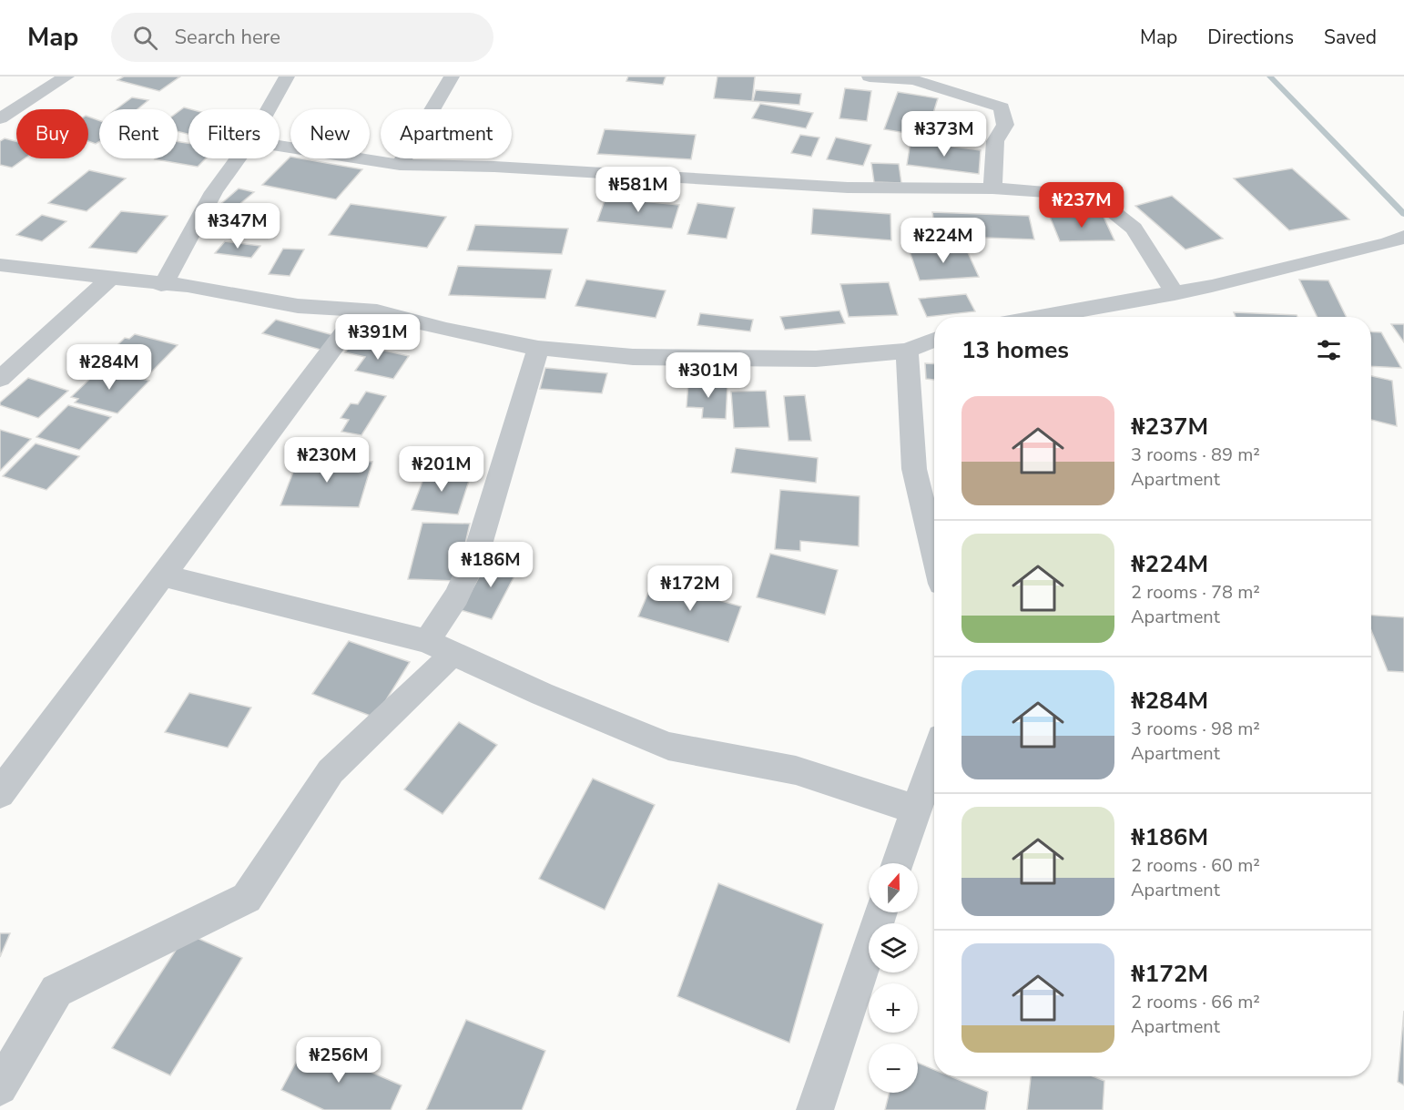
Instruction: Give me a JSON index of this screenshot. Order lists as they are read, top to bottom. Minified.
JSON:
{"north":"top","page":{"header":"Map","search":"Search here","nav":["Map","Directions","Saved"],"chip":["Buy","Rent","Filters","New","Apartment"],"price":["₦373M","₦581M","₦237M","₦347M","₦224M","₦391M","₦284M","₦301M","₦230M","₦201M","₦186M","₦172M","₦256M"],"heading":"13 homes","list":[{"name":"₦237M","note":"3 rooms · 89 m² · Apartment"},{"name":"₦224M","note":"2 rooms · 78 m² · Apartment"},{"name":"₦284M","note":"3 rooms · 98 m² · Apartment"},{"name":"₦186M","note":"2 rooms · 60 m² · Apartment"},{"name":"₦172M","note":"2 rooms · 66 m² · Apartment"}],"map_buttons":["+","−"]}}
